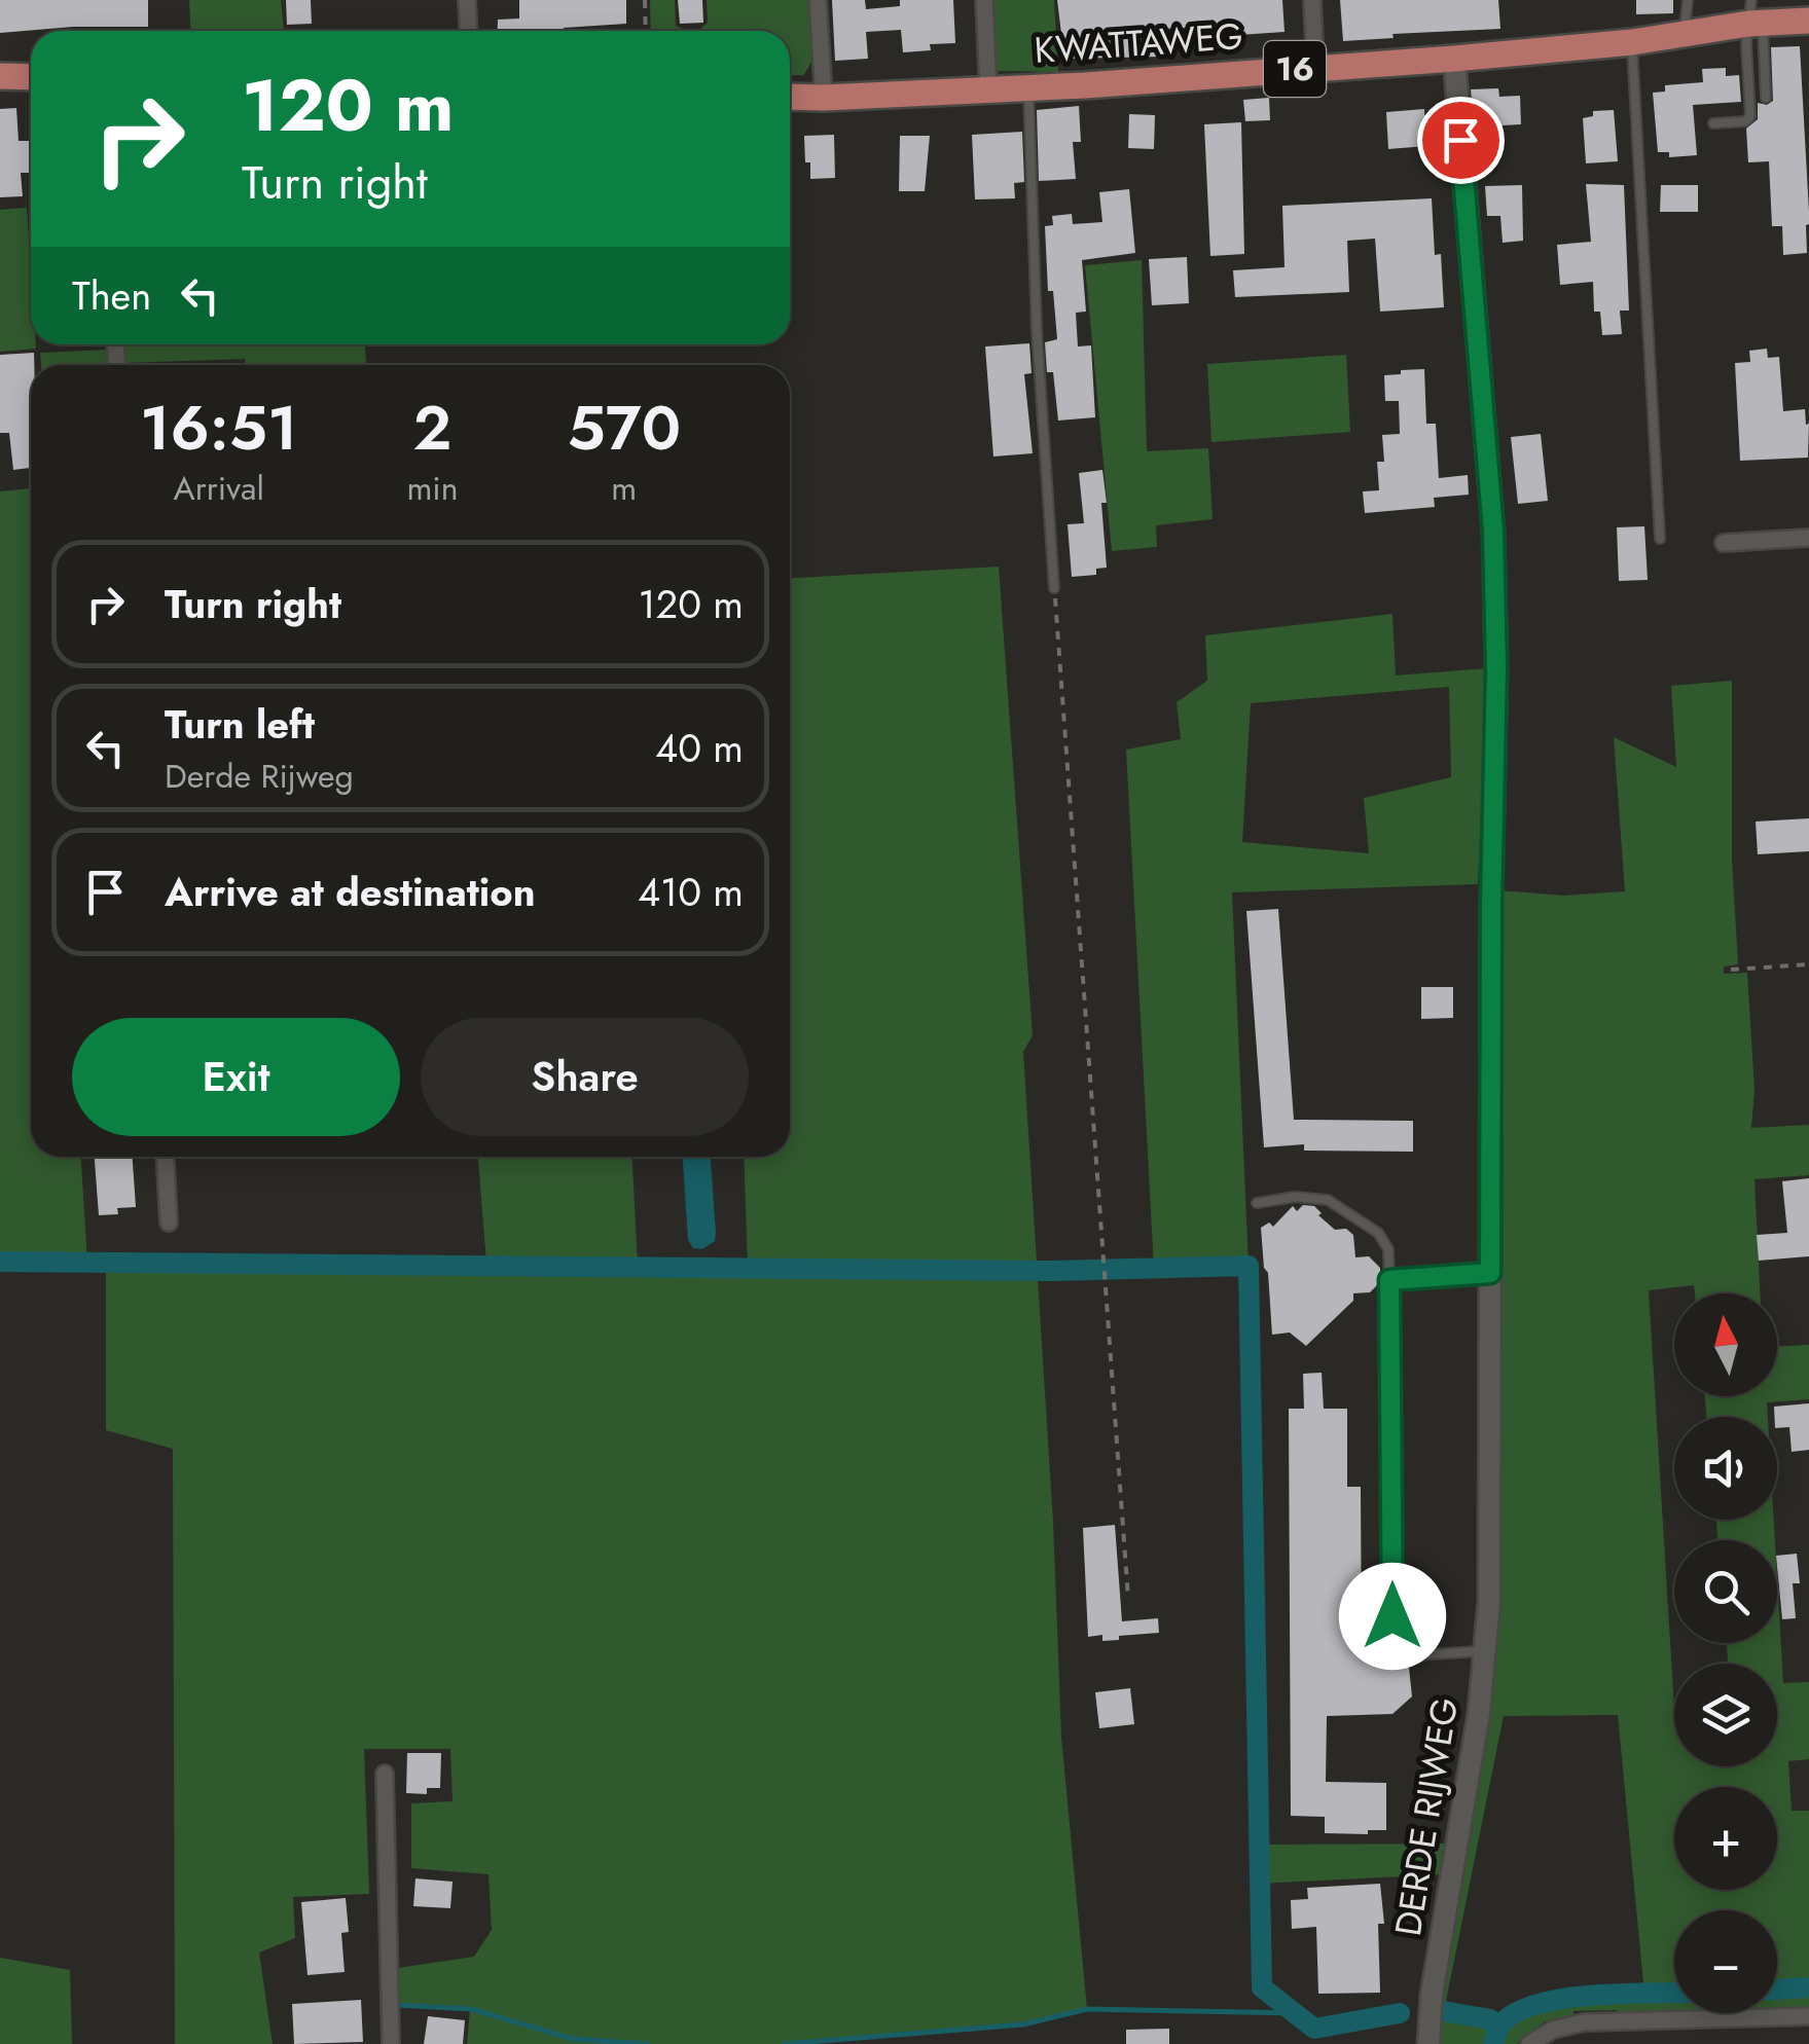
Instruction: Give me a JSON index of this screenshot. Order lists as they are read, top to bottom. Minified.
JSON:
{"streets":{"main road":["KWATTAWEG","16"],"street":["DERDE RIJWEG"]},"crossings":[["KWATTAWEG","DERDE RIJWEG"]],"north":"top","page":{"turn":["120 m","Turn right"],"then":"Then","eta":["16:51","Arrival","2","min","570","m"],"list":[{"name":"Turn right","value":"120 m"},{"name":"Turn left","note":"Derde Rijweg","value":"40 m"},{"name":"Arrive at destination","value":"410 m"}],"buttons":["Exit","Share"],"map_buttons":["+","−"]}}
